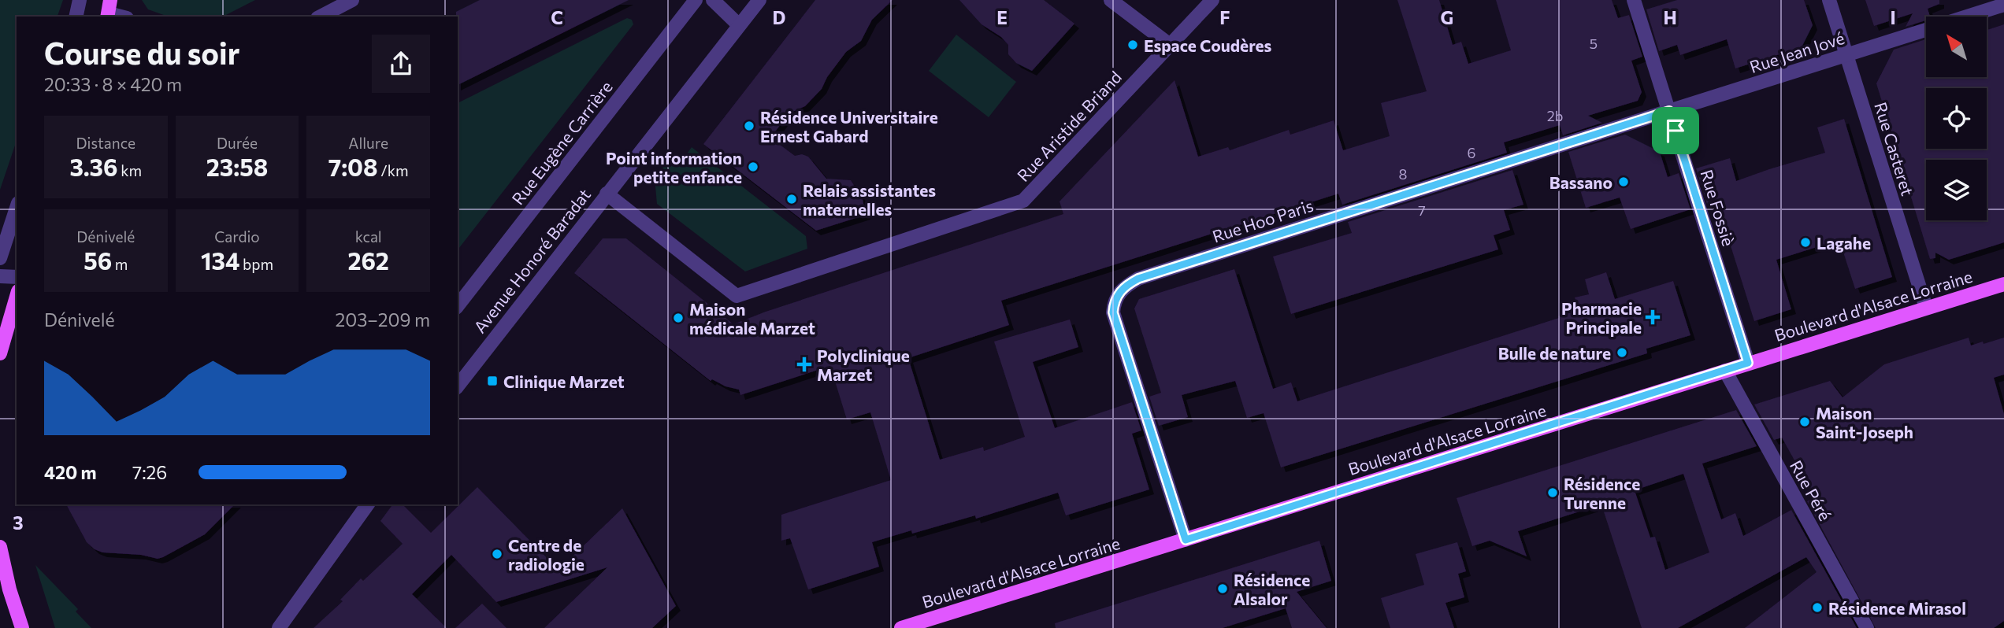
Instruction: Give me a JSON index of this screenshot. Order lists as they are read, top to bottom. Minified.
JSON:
{"streets":{"main road":["Boulevard d'Alsace Lorraine"],"street":["Rue Jean Jové","Rue Aristide Briand","Rue Eugène Carrière","Rue Casteret","Rue Fossiè","Rue Hoo Paris","Avenue Honoré Baradat","Rue Péré"]},"crossings":[["Rue Jean Jové","Rue Casteret"],["Rue Jean Jové","Rue Fossiè"],["Rue Jean Jové","Rue Hoo Paris"],["Rue Aristide Briand","Avenue Honoré Baradat"],["Rue Casteret","Boulevard d'Alsace Lorraine"],["Rue Fossiè","Rue Hoo Paris"],["Rue Fossiè","Boulevard d'Alsace Lorraine"],["Rue Hoo Paris","Boulevard d'Alsace Lorraine"],["Boulevard d'Alsace Lorraine","Rue Péré"]],"places":{"other":["Espace Coudères","Résidence Universitaire Ernest Gabard","Point information petite enfance","Bassano","Relais assistantes maternelles","Lagahe","Maison médicale Marzet","Bulle de nature","Maison Saint-Joseph","Résidence Turenne","Centre de radiologie","Résidence Alsalor","Résidence Mirasol"],"health":["Pharmacie Principale","Polyclinique Marzet"],"transit":["Clinique Marzet"]},"house_numbers":["5","2b","6","8","7"],"north":"top left","page":{"heading":["Course du soir","20:33 · 8 × 420 m"],"stats":[["Distance","3.36 km"],["Durée","23:58"],["Allure","7:08 /km"],["Dénivelé","56 m"],["Cardio","134 bpm"],["kcal","262"]],"chart":["Dénivelé","203–209 m"],"list":[{"name":"420 m","note":"7:26"}]},"grid":{"columns":["C","D","E","F","G","H","I"],"rows":["3"]}}
